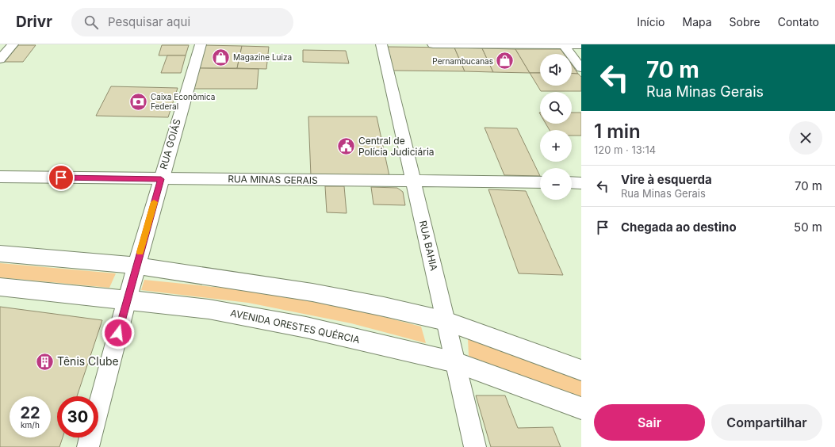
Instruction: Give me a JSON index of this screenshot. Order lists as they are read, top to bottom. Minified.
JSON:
{"streets":{"main road":["RUA GOIÁS","AVENIDA ORESTES QUÉRCIA"],"street":["RUA MINAS GERAIS","RUA BAHIA"]},"crossings":[["RUA GOIÁS","RUA MINAS GERAIS"],["RUA GOIÁS","AVENIDA ORESTES QUÉRCIA"],["RUA MINAS GERAIS","RUA BAHIA"],["RUA BAHIA","AVENIDA ORESTES QUÉRCIA"]],"places":{"shop":["Magazine Luiza","Pernambucanas"],"bank":["Caixa Econômica Federal"],"public building":["Central de Polícia Judiciária"],"building":["Tênis Clube"]},"page":{"header":"Drivr","search":"Pesquisar aqui","nav":["Início","Mapa","Sobre","Contato"],"turn":["70 m","Rua Minas Gerais"],"map_buttons":["+","−"],"heading":["1 min","120 m · 13:14"],"list":[{"name":"Vire à esquerda","note":"Rua Minas Gerais","value":"70 m"},{"name":"Chegada ao destino","value":"50 m"}],"speed":"22 km/h","limit":"30","buttons":["Sair","Compartilhar"]}}
